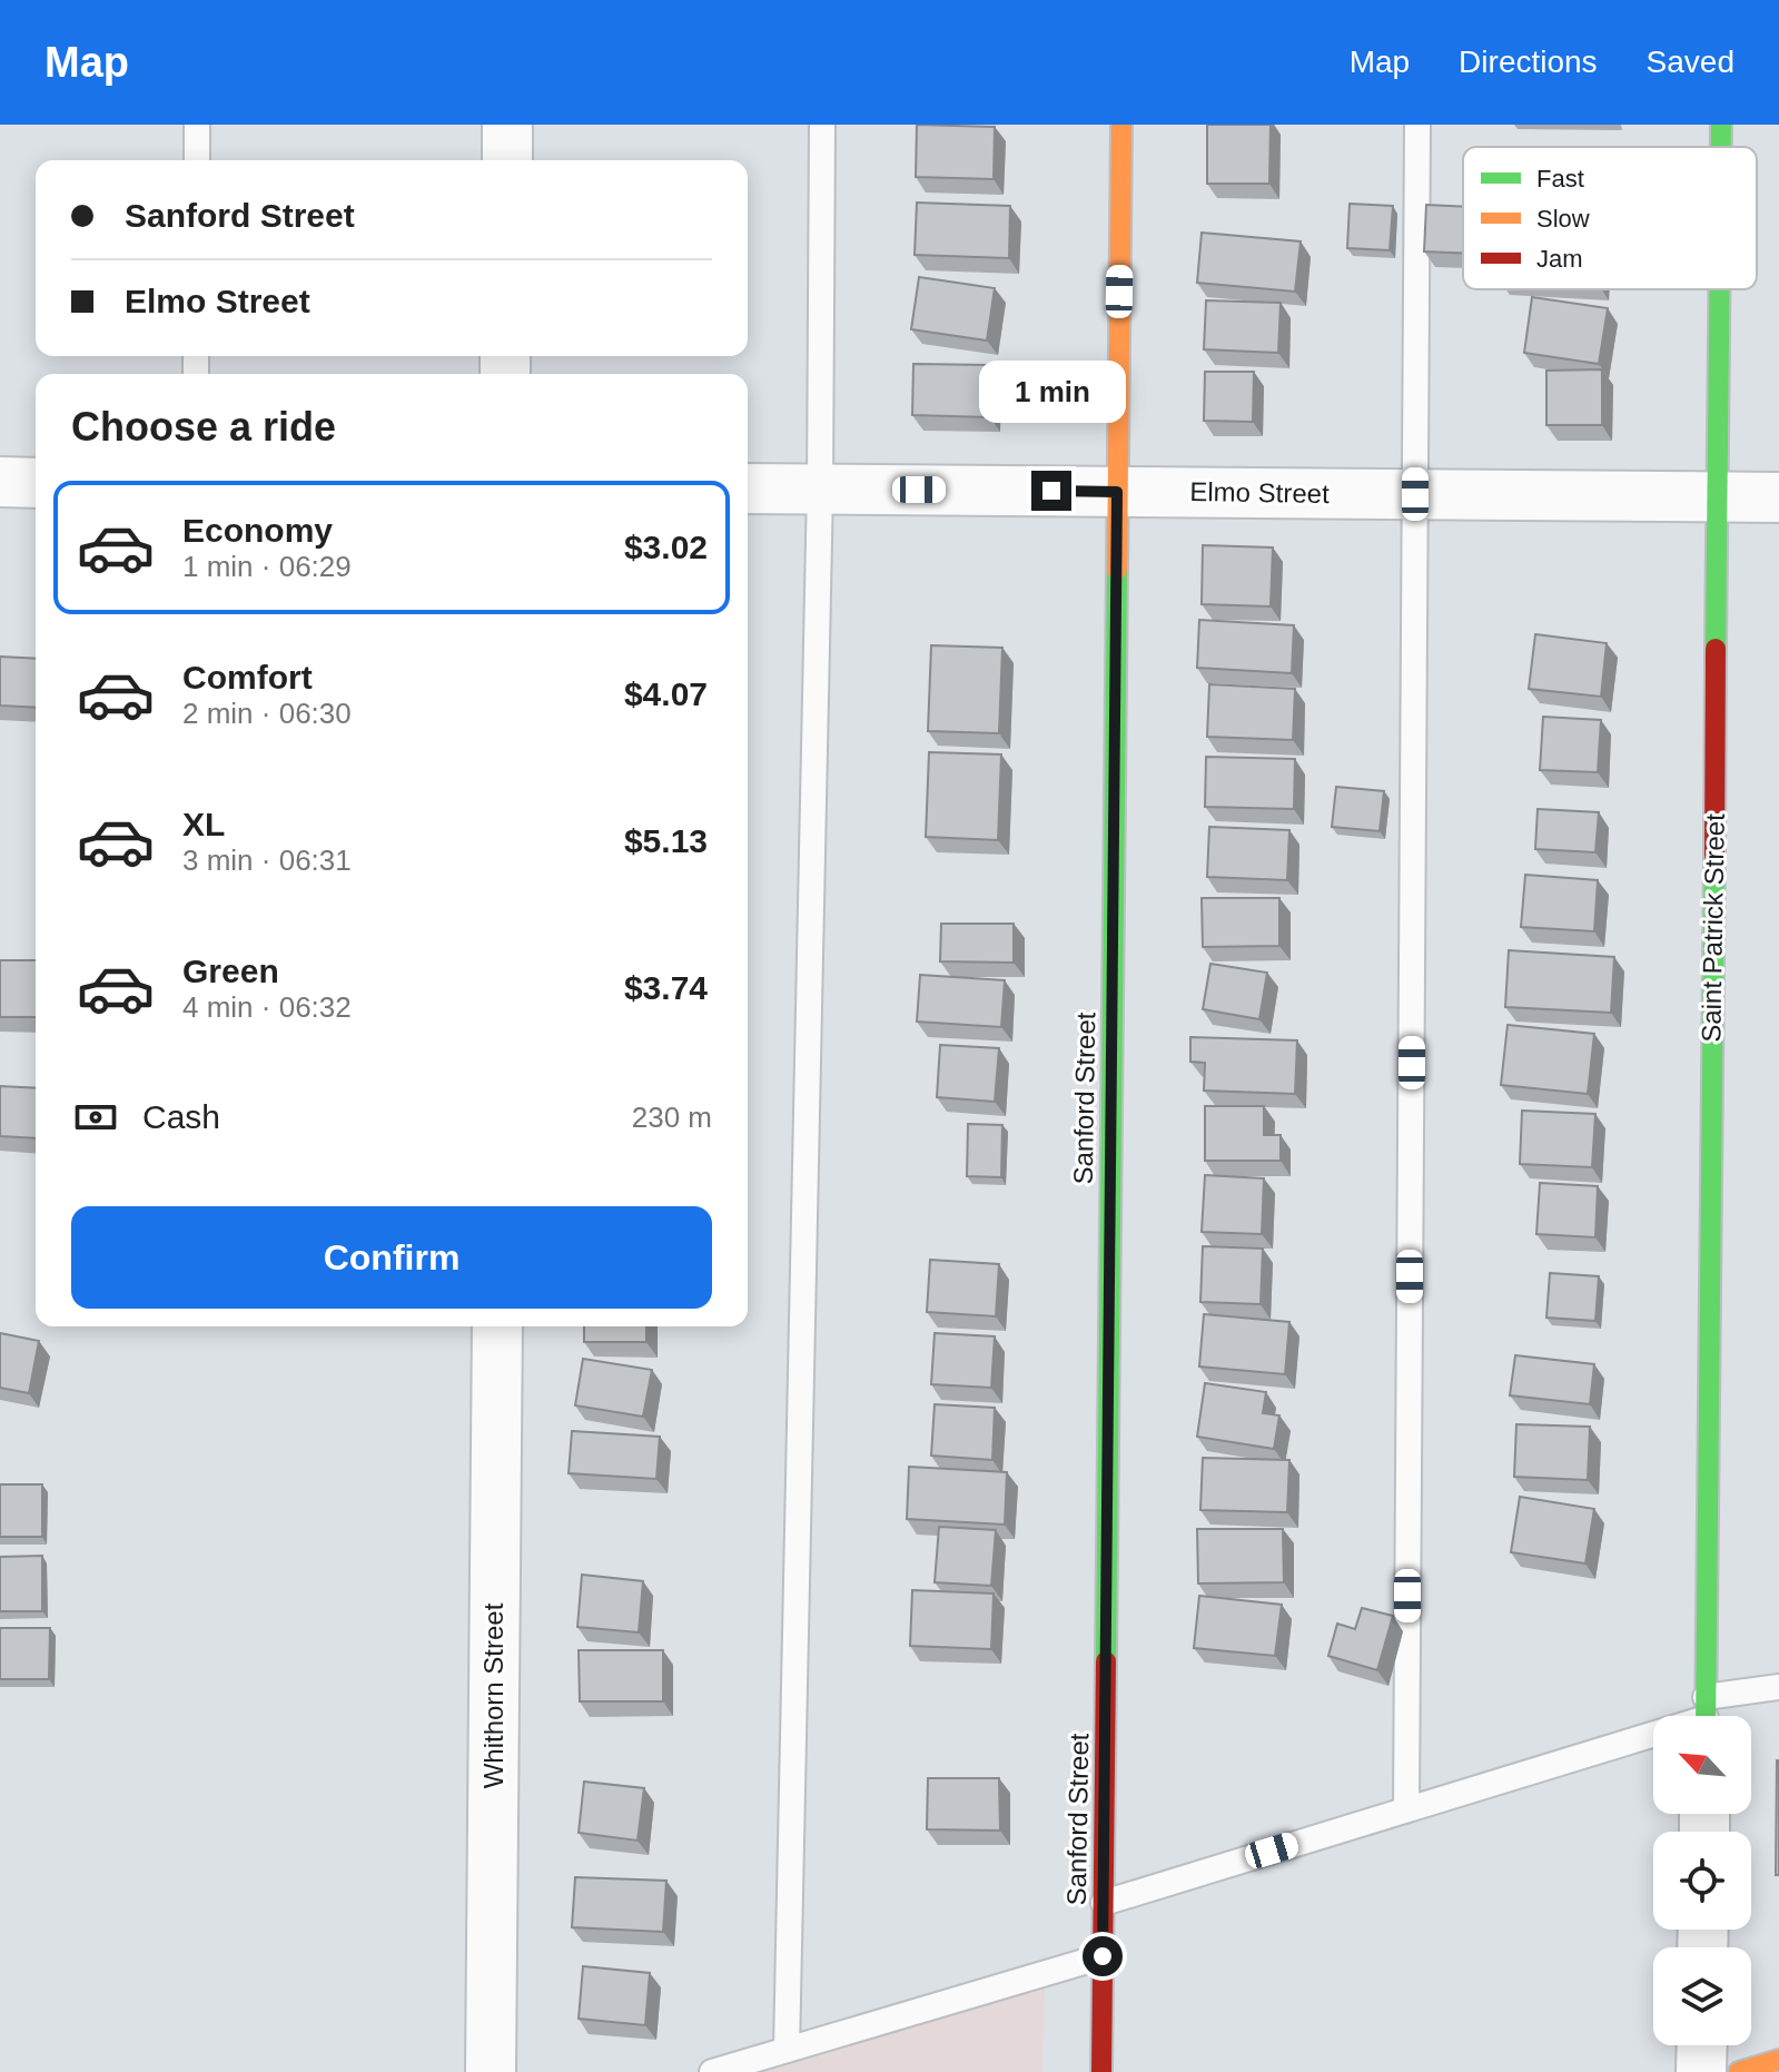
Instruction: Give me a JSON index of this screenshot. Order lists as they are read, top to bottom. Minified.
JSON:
{"streets":{"street":["Elmo Street","Saint Patrick Street","Sanford Street","Whithorn Street"]},"crossings":[["Elmo Street","Saint Patrick Street"],["Elmo Street","Sanford Street"]],"legend":["Fast","Slow","Jam"],"north":"top left","page":{"header":"Map","nav":["Map","Directions","Saved"],"banner":["Sanford Street","Elmo Street"],"bubble":"1 min","heading":"Choose a ride","list":[{"name":"Economy","note":"1 min · 06:29","value":"$3.02"},{"name":"Comfort","note":"2 min · 06:30","value":"$4.07"},{"name":"XL","note":"3 min · 06:31","value":"$5.13"},{"name":"Green","note":"4 min · 06:32","value":"$3.74"}],"pay":["Cash","230 m"],"buttons":"Confirm"}}
